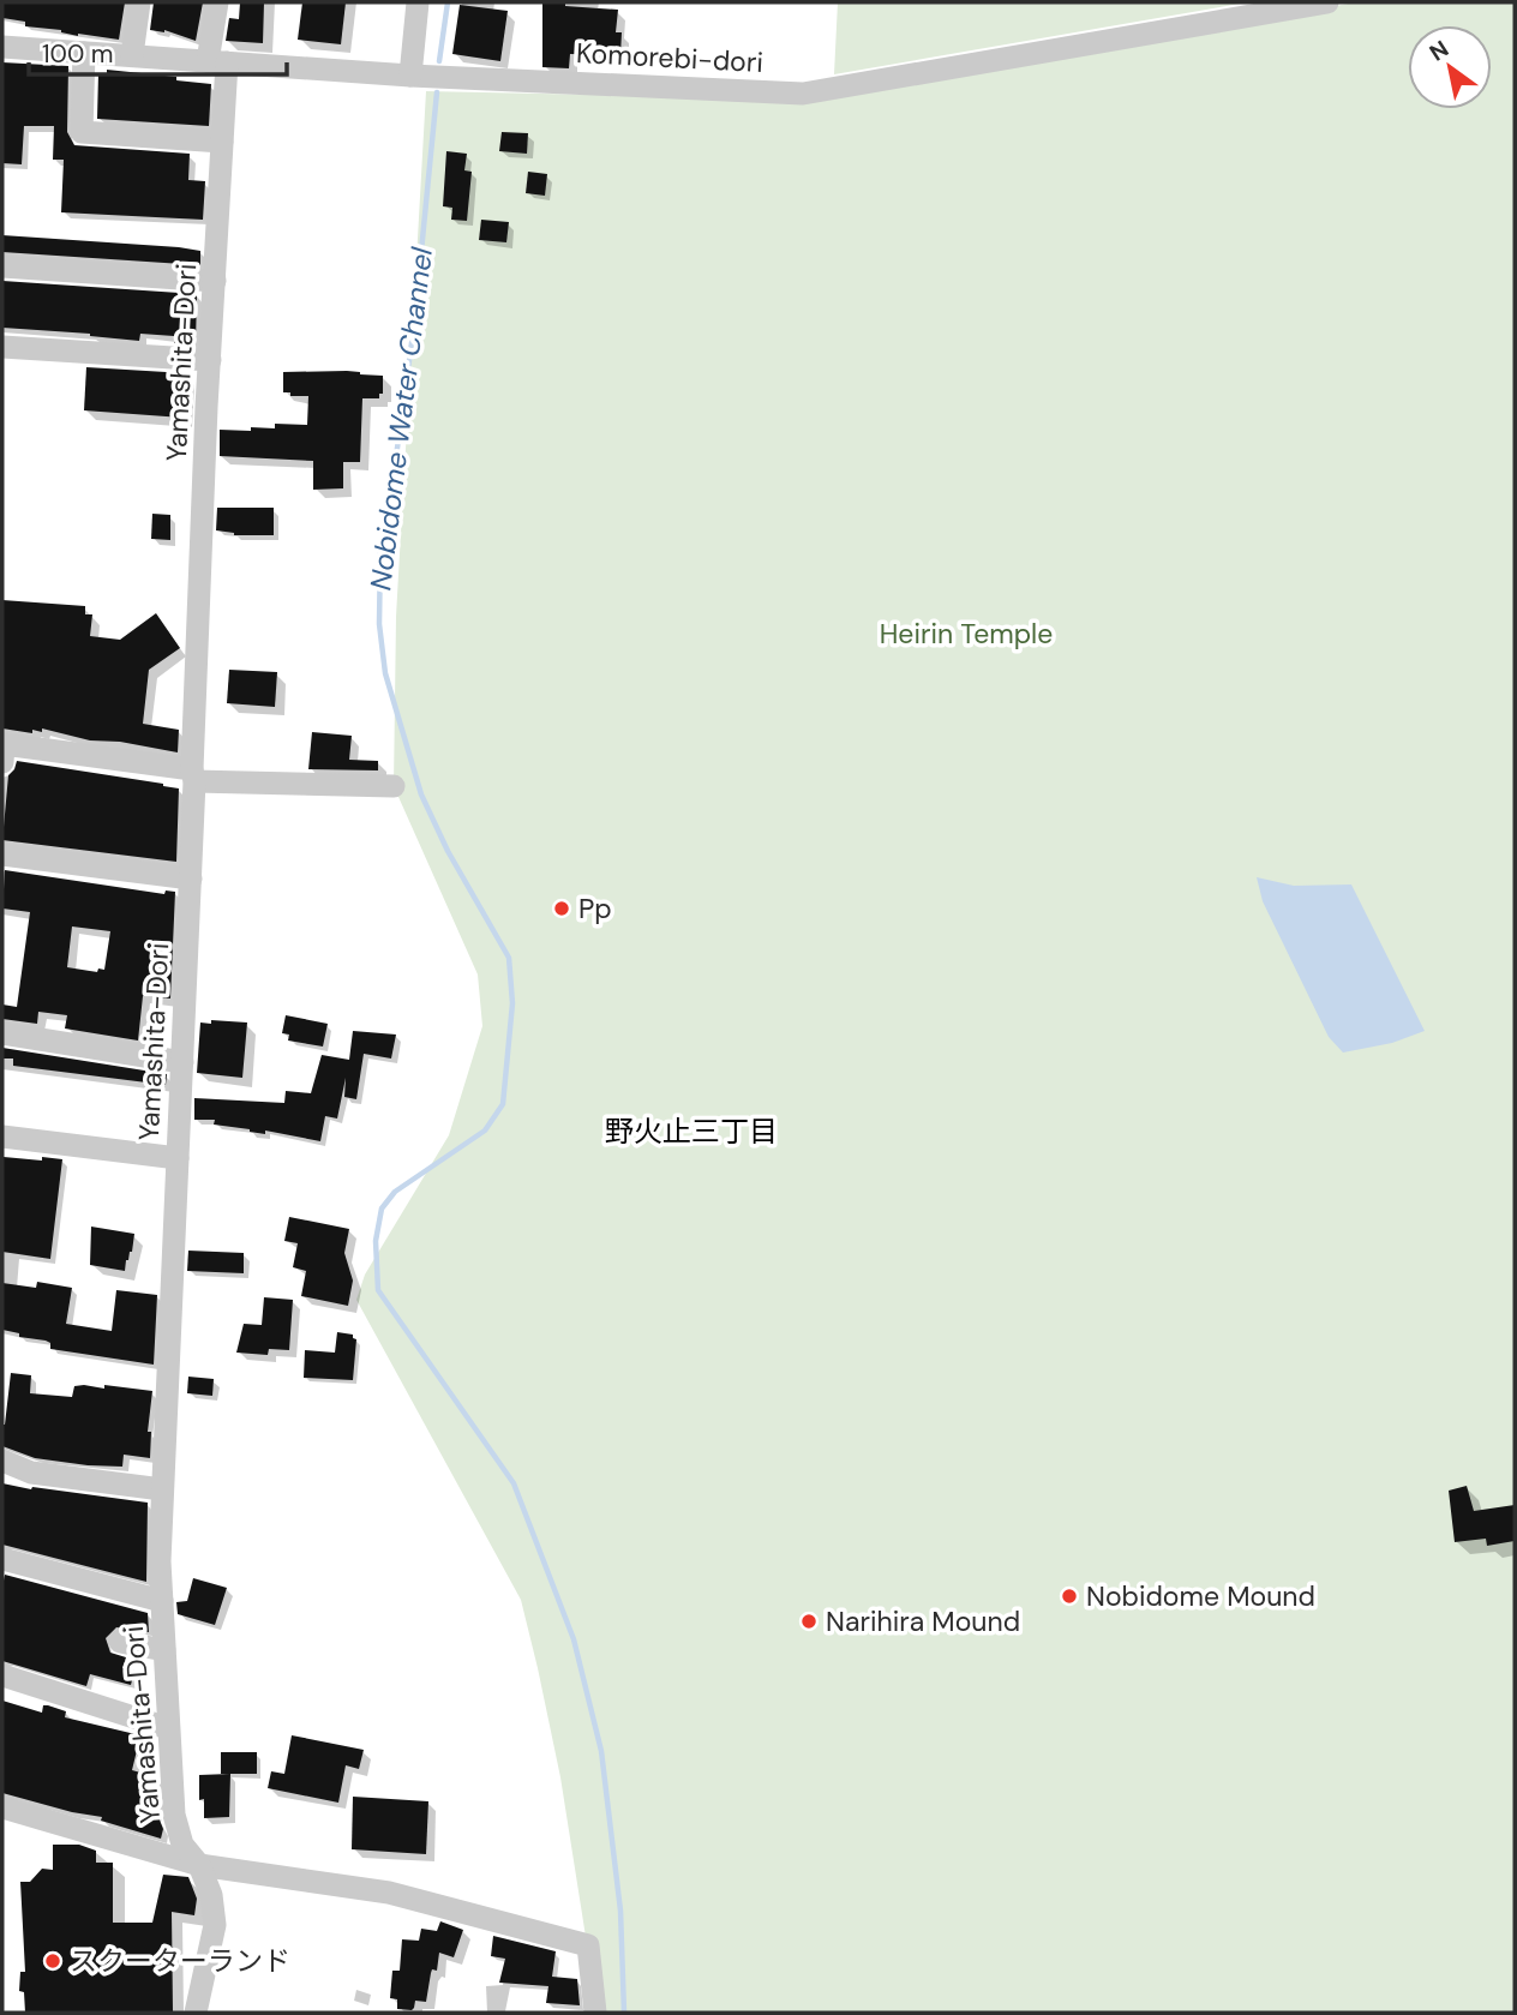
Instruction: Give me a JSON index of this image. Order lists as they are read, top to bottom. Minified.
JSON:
{"streets":{"street":["Komorebi-dori","Yamashita-Dori"]},"crossings":[["Komorebi-dori","Yamashita-Dori"]],"districts":["野火止三丁目"],"water":["Nobidome Water Channel"],"parks":["Heirin Temple"],"places":["Pp","Nobidome Mound","Narihira Mound","スクーターランド"],"scale_bar":"100 m","north":"top left"}
